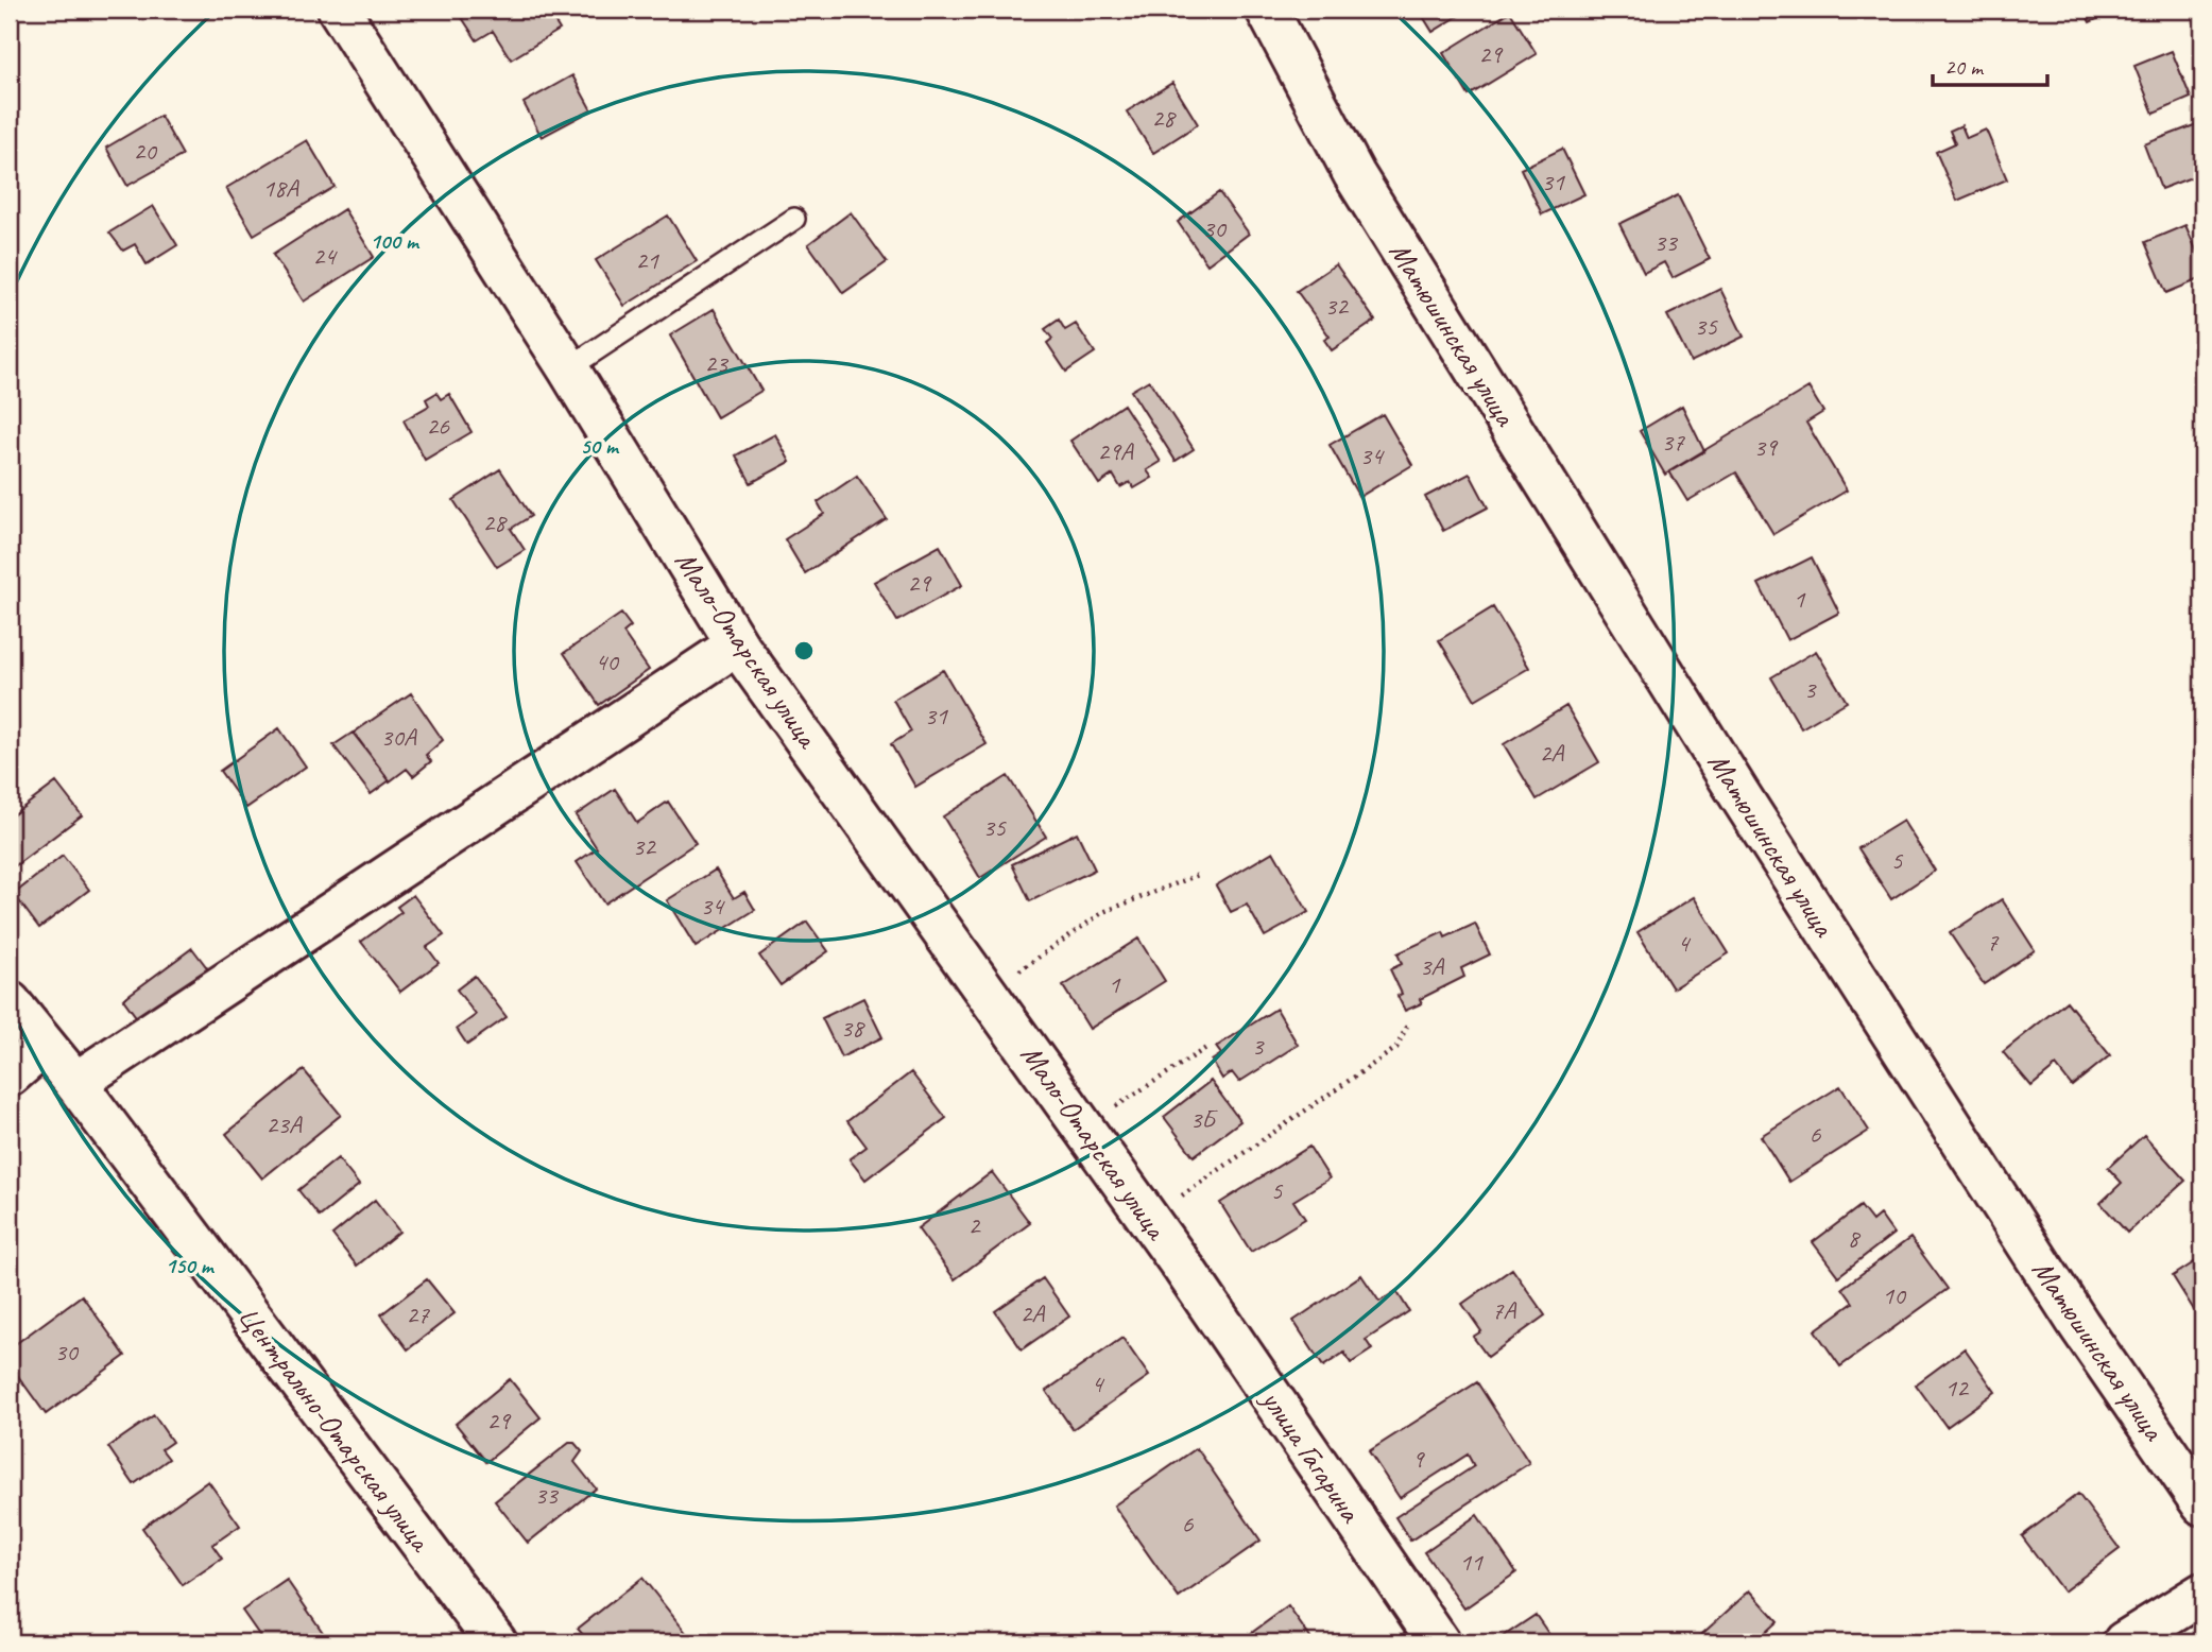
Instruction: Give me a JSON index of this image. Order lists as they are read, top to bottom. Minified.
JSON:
{"streets":{"street":["Матюшинская улица","Мало-Отарская улица","Центрально-Отарская улица","улица Гагарина"]},"crossings":[["Мало-Отарская улица","улица Гагарина"]],"house_numbers":["29","28","20","31","18А","30","33","24","21","32","35","23","26","37","39","29А","34","28","29","1","40","3","31","30А","2А","35","32","5","34","7","4","3А","1","38","3","3Б","23А","6","5","2","8","10","7А","2А","27","30","4","12","29","9","33","6","11"],"scale_bar":"20 m","rings":["100 m","50 m","150 m"]}
